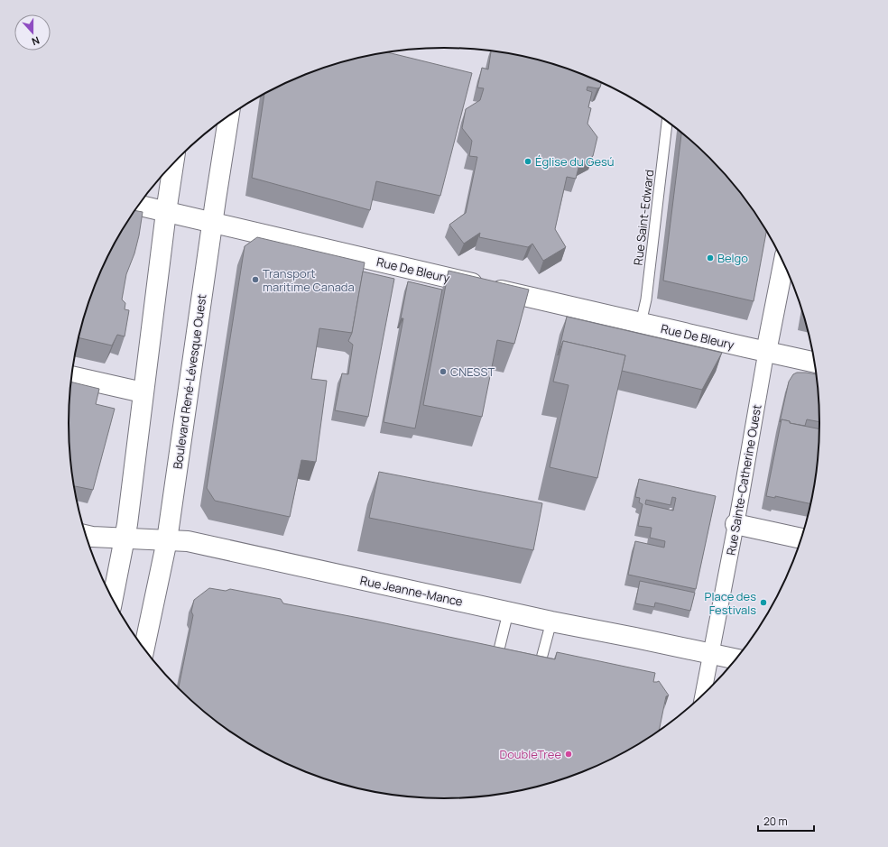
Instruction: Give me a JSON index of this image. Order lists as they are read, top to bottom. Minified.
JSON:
{"streets":{"street":["Rue De Bleury","Boulevard René-Lévesque Ouest","Rue Sainte-Catherine Ouest","Rue Jeanne-Mance"],"lane":["Rue Saint-Edward"]},"crossings":[["Rue Saint-Edward","Rue De Bleury"],["Rue De Bleury","Boulevard René-Lévesque Ouest"],["Rue De Bleury","Rue Sainte-Catherine Ouest"],["Boulevard René-Lévesque Ouest","Rue Jeanne-Mance"],["Rue Sainte-Catherine Ouest","Rue Jeanne-Mance"]],"places":["Église du Gesú","Belgo","Transport maritime Canada","CNESST","Place des Festivals","DoubleTree"],"scale_bar":"20 m","north":"bottom"}
